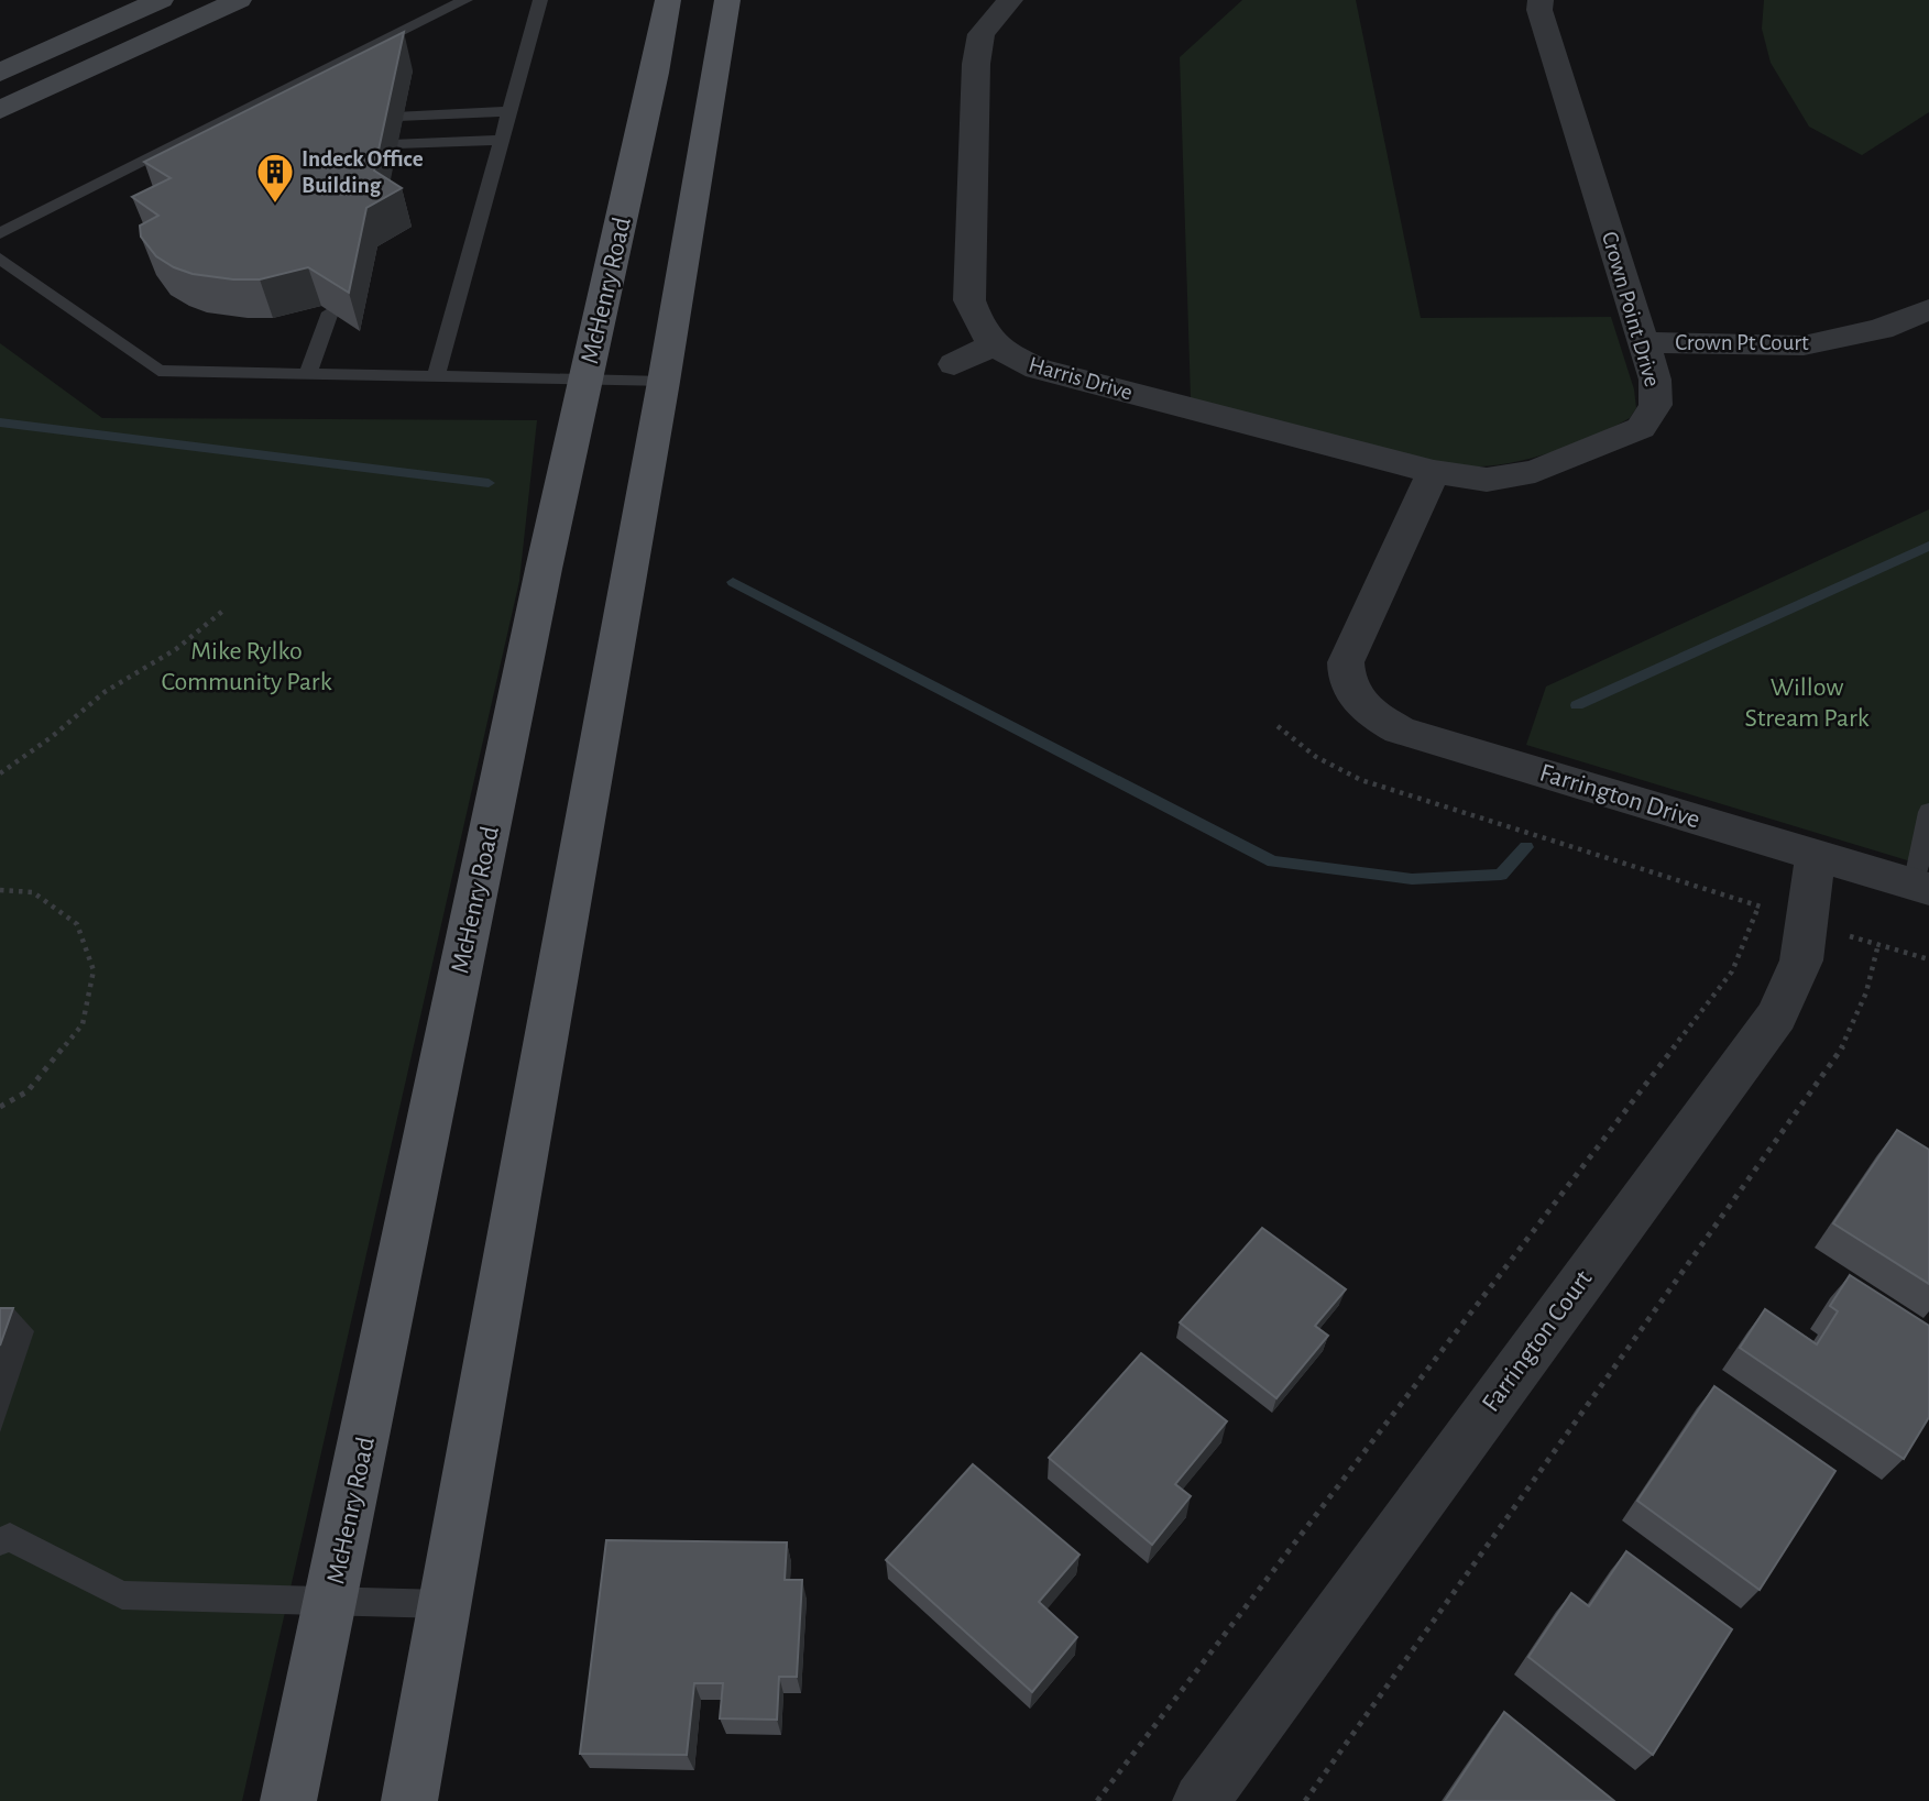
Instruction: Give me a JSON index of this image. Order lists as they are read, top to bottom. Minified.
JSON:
{"streets":{"main road":["McHenry Road"],"street":["Crown Point Drive","Crown Pt Court","Harris Drive","Farrington Drive","Farrington Court"]},"crossings":[["Crown Point Drive","Crown Pt Court"],["Crown Point Drive","Harris Drive"],["Crown Point Drive","Farrington Drive"],["Harris Drive","Farrington Drive"],["Farrington Drive","Farrington Court"]],"parks":["Mike Rylko Community Park","Willow Stream Park"],"places":{"building":["Indeck Office Building"]}}
